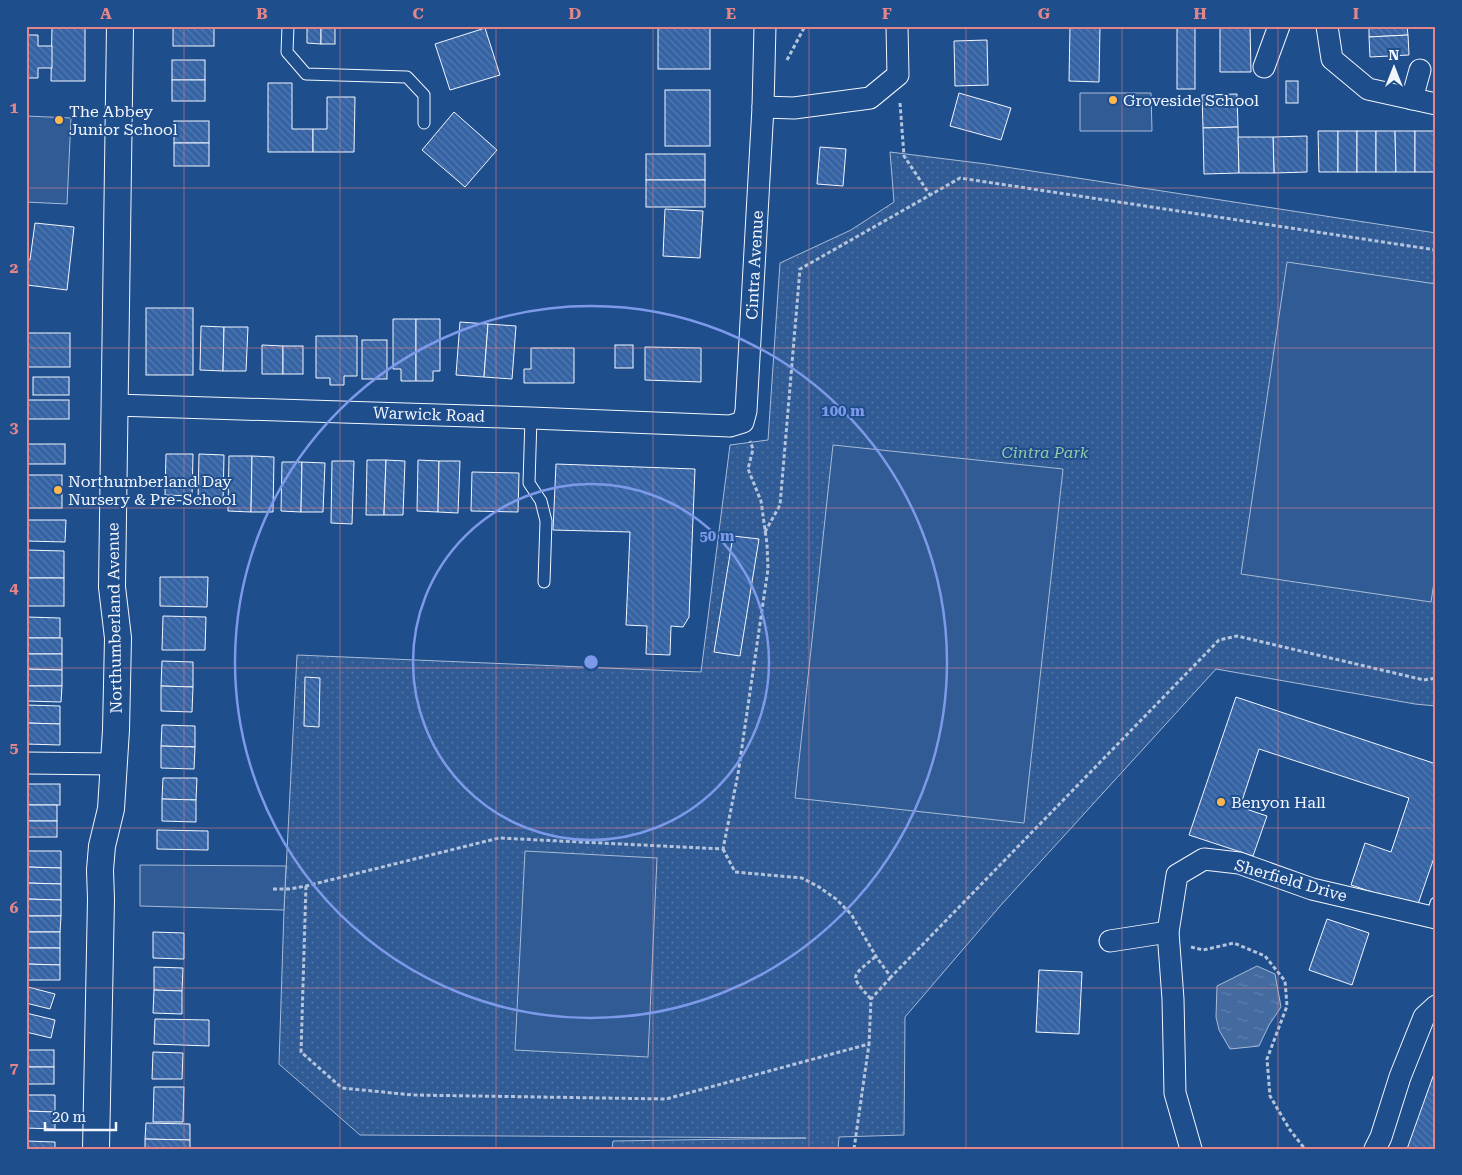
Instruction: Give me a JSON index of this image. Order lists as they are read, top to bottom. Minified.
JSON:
{"streets":{"street":["Cintra Avenue","Warwick Road","Northumberland Avenue","Sherfield Drive"]},"crossings":[["Cintra Avenue","Warwick Road"],["Warwick Road","Northumberland Avenue"]],"parks":["Cintra Park"],"places":["Groveside School","The Abbey Junior School","Northumberland Day Nursery & Pre-School","Benyon Hall"],"scale_bar":"20 m","north":"top","grid":{"columns":["A","B","C","D","E","F","G","H","I"],"rows":["1","2","3","4","5","6","7"]},"rings":["100 m","50 m"]}
